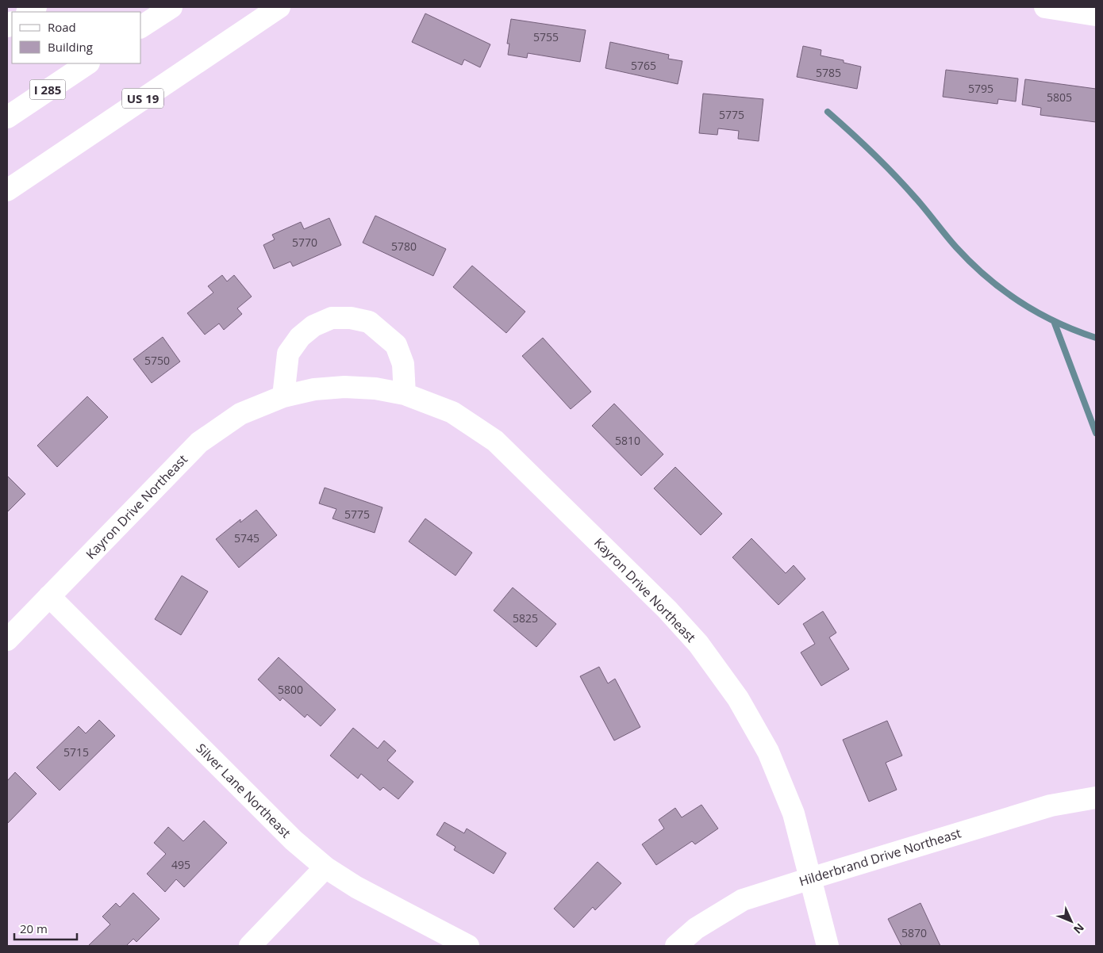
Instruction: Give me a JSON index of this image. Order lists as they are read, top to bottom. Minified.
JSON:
{"streets":{"main road":["I 285","US 19","Kayron Drive Northeast","Silver Lane Northeast","Hilderbrand Drive Northeast"]},"crossings":[["Kayron Drive Northeast","Silver Lane Northeast"],["Kayron Drive Northeast","Hilderbrand Drive Northeast"]],"house_numbers":["5755","5765","5785","5795","5805","5775","5770","5780","5750","5810","5775","5745","5825","5800","5715","495","5870"],"legend":["Road","Building"],"scale_bar":"20 m","north":"bottom right"}
